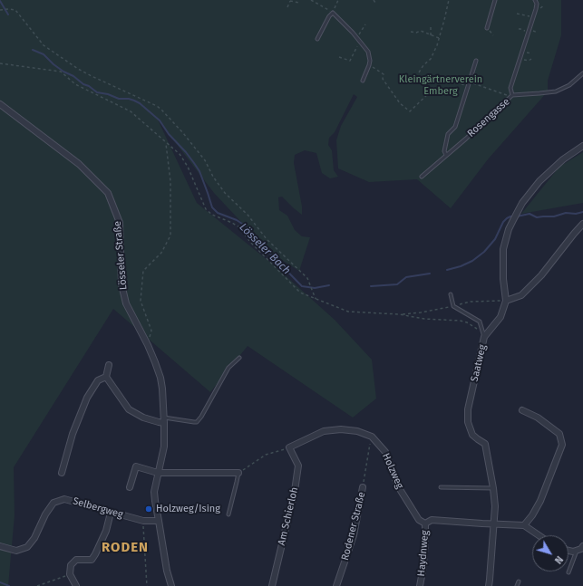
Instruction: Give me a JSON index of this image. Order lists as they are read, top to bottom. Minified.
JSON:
{"streets":{"street":["Lösseler Straße","Saatweg","Holzweg","Selbergweg","Am Schierloh","Rodener Straße","Haydnweg"],"lane":["Rosengasse"]},"crossings":[["Lösseler Straße","Selbergweg"],["Saatweg","Haydnweg"],["Holzweg","Haydnweg"]],"districts":["RODEN"],"water":["Lösseler Bach"],"parks":["Kleingärtnerverein Emberg"],"places":["Holzweg/Ising"],"north":"bottom right"}
